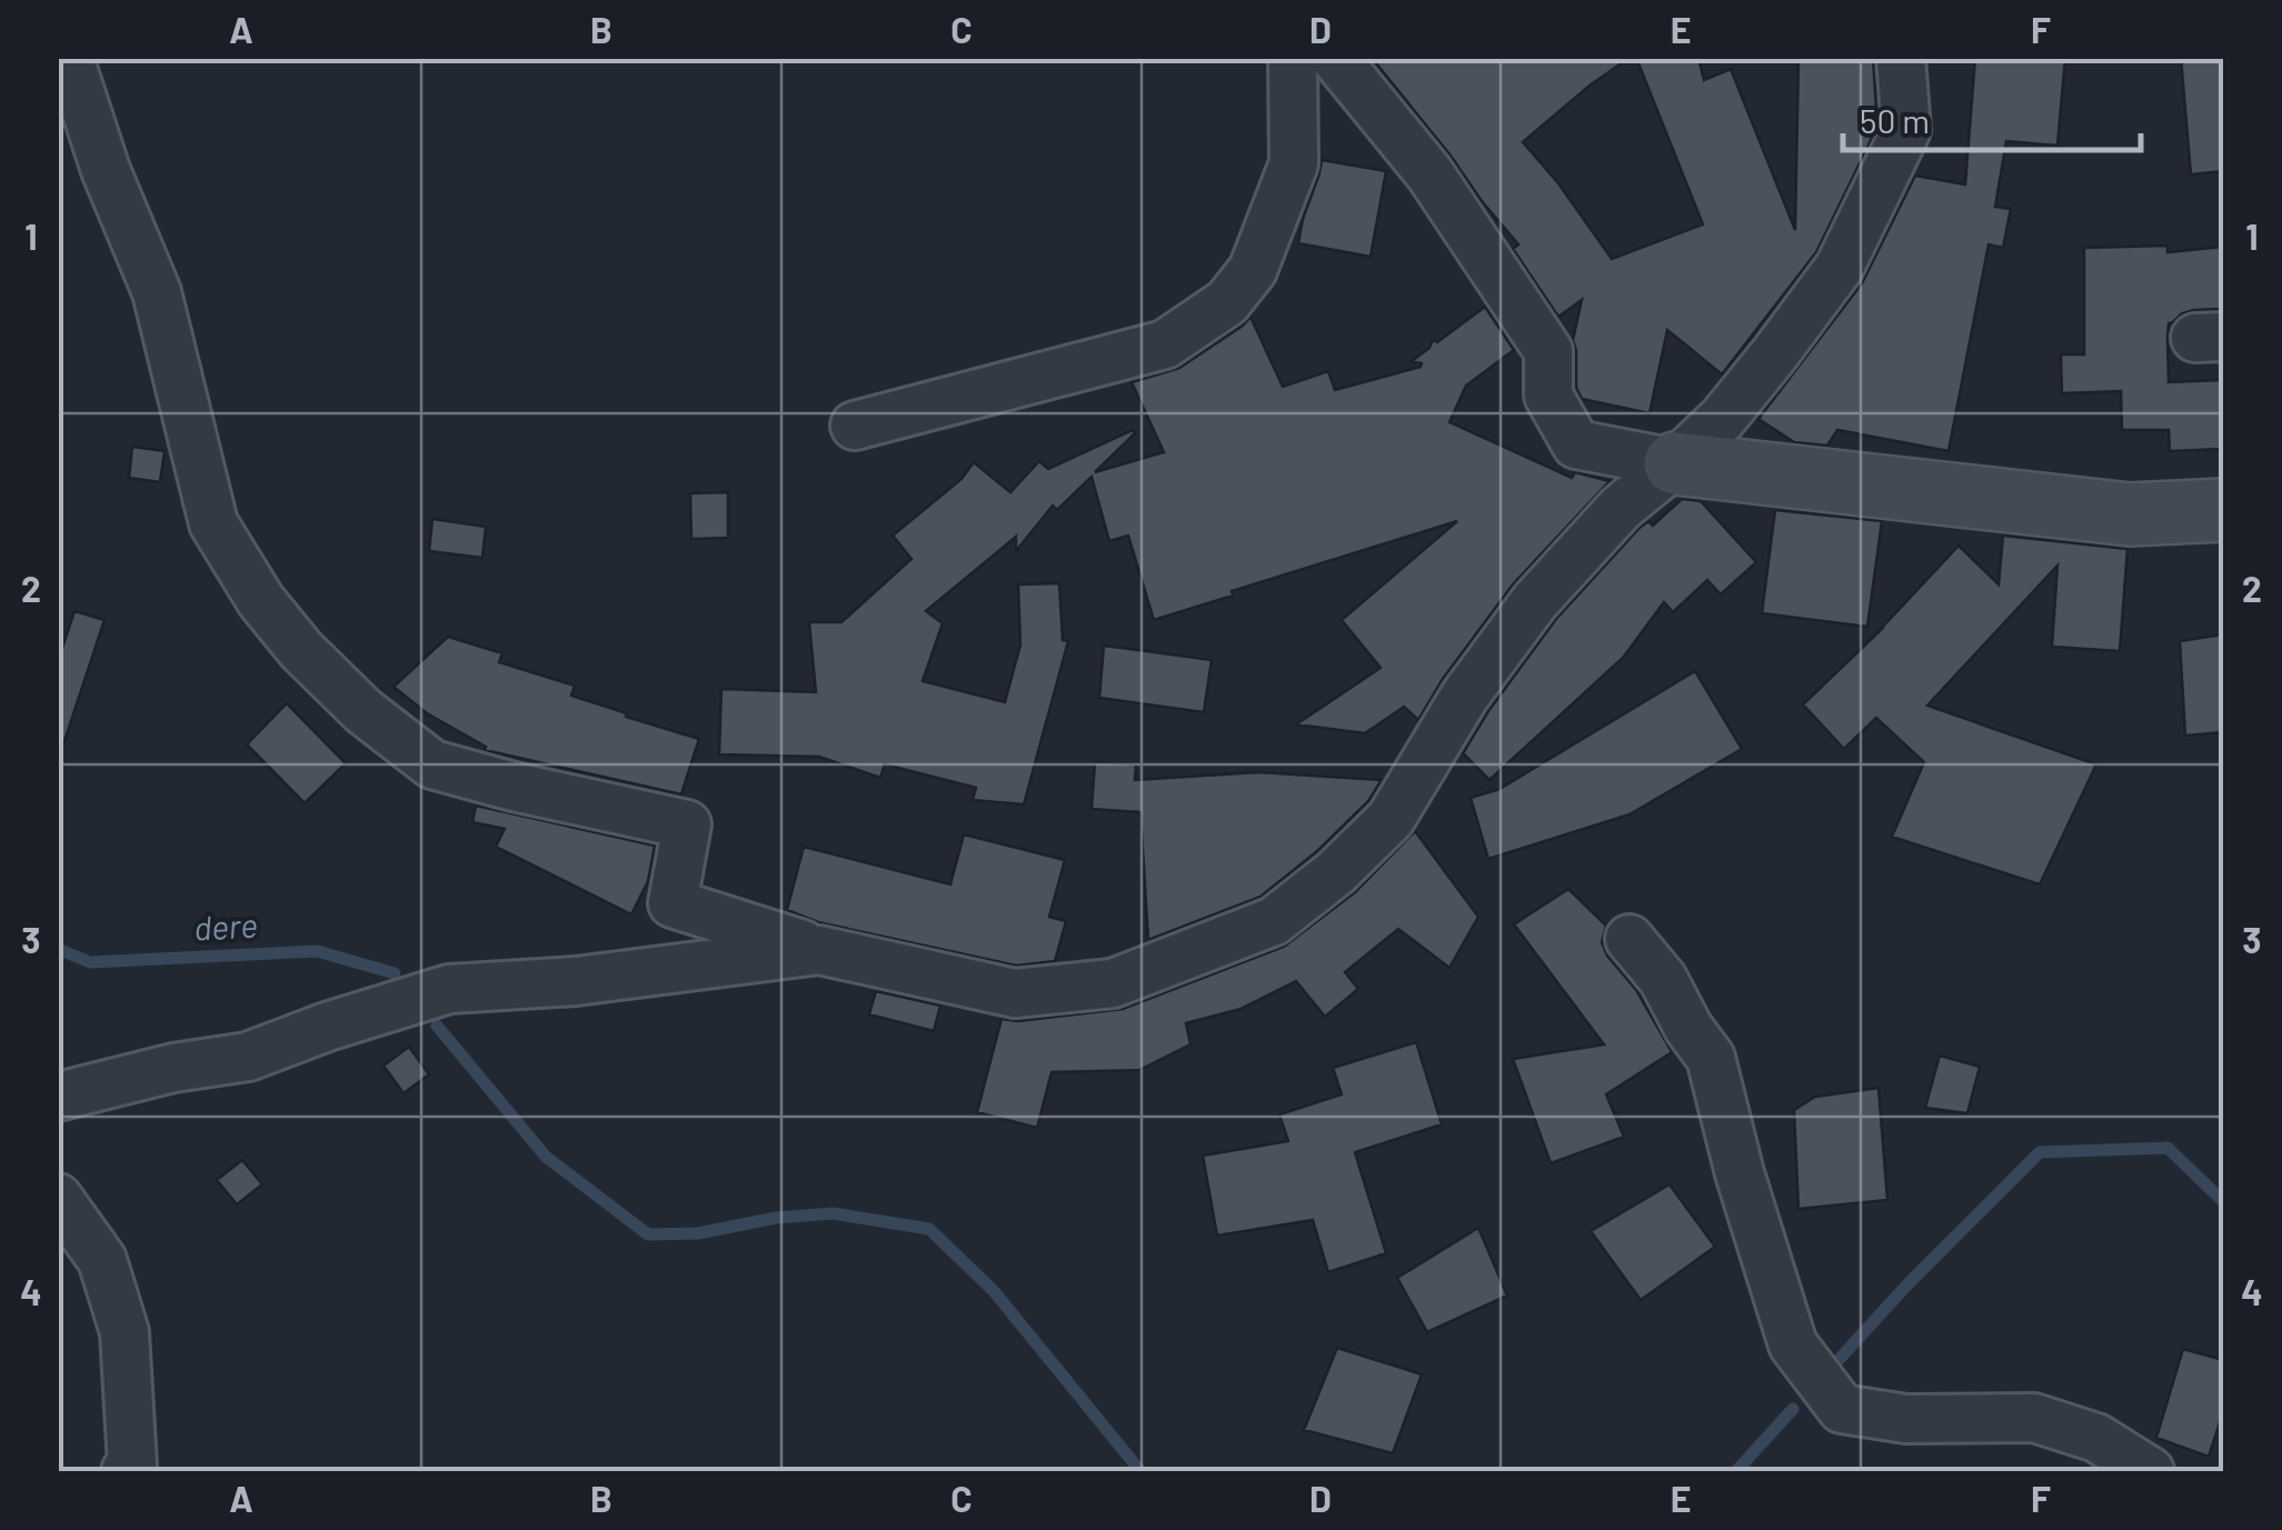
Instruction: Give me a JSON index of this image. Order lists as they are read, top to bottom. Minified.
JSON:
{"water":["dere"],"scale_bar":"50 m","grid":{"columns":["A","B","C","D","E","F"],"rows":["1","2","3","4"]}}
